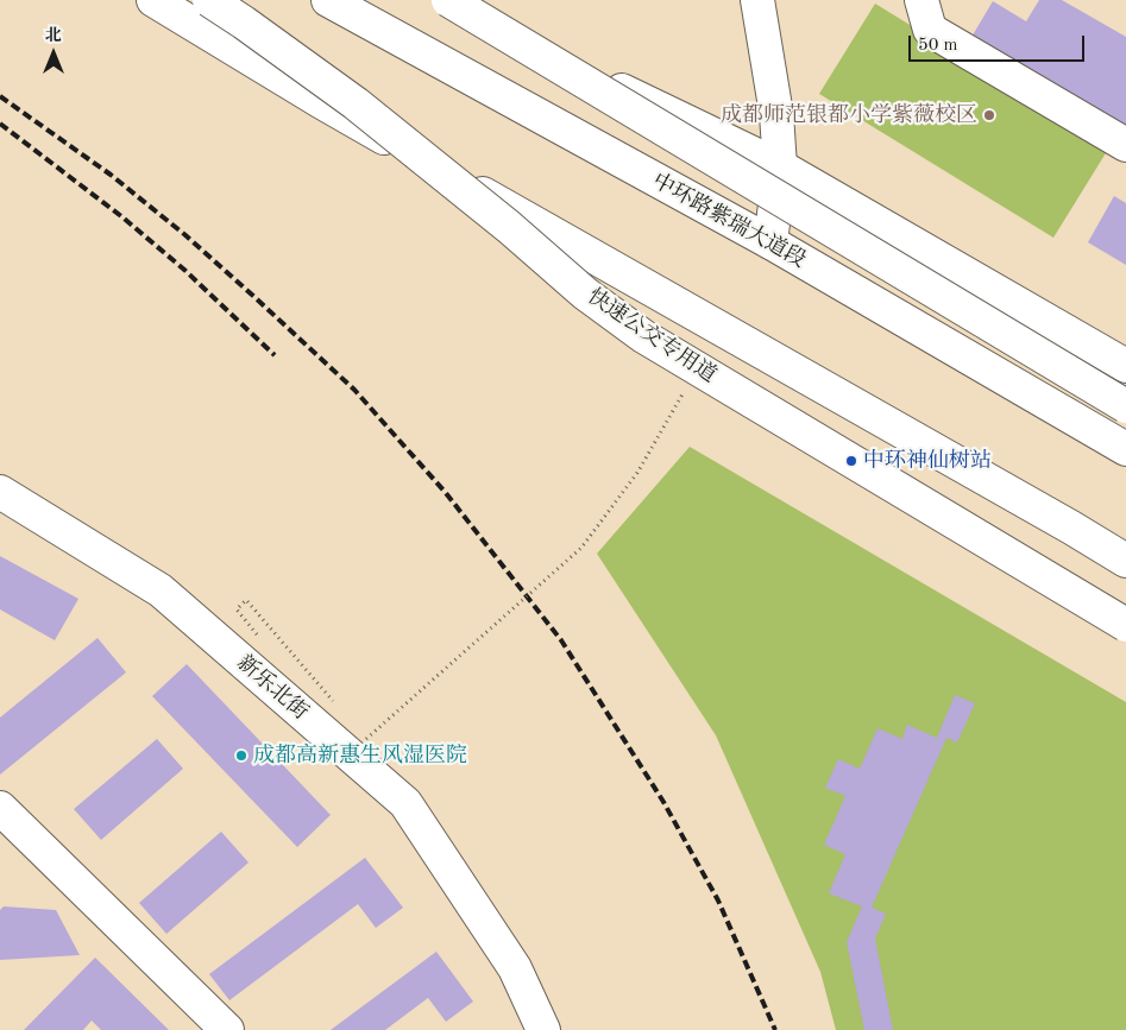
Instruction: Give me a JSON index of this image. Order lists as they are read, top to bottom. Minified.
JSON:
{"streets":{"main road":["中环路紫瑞大道段","快速公交专用道","新乐北街"]},"places":["成都师范银都小学紫薇校区","中环神仙树站","成都高新惠生风湿医院"],"scale_bar":"50 m","north":"top"}
